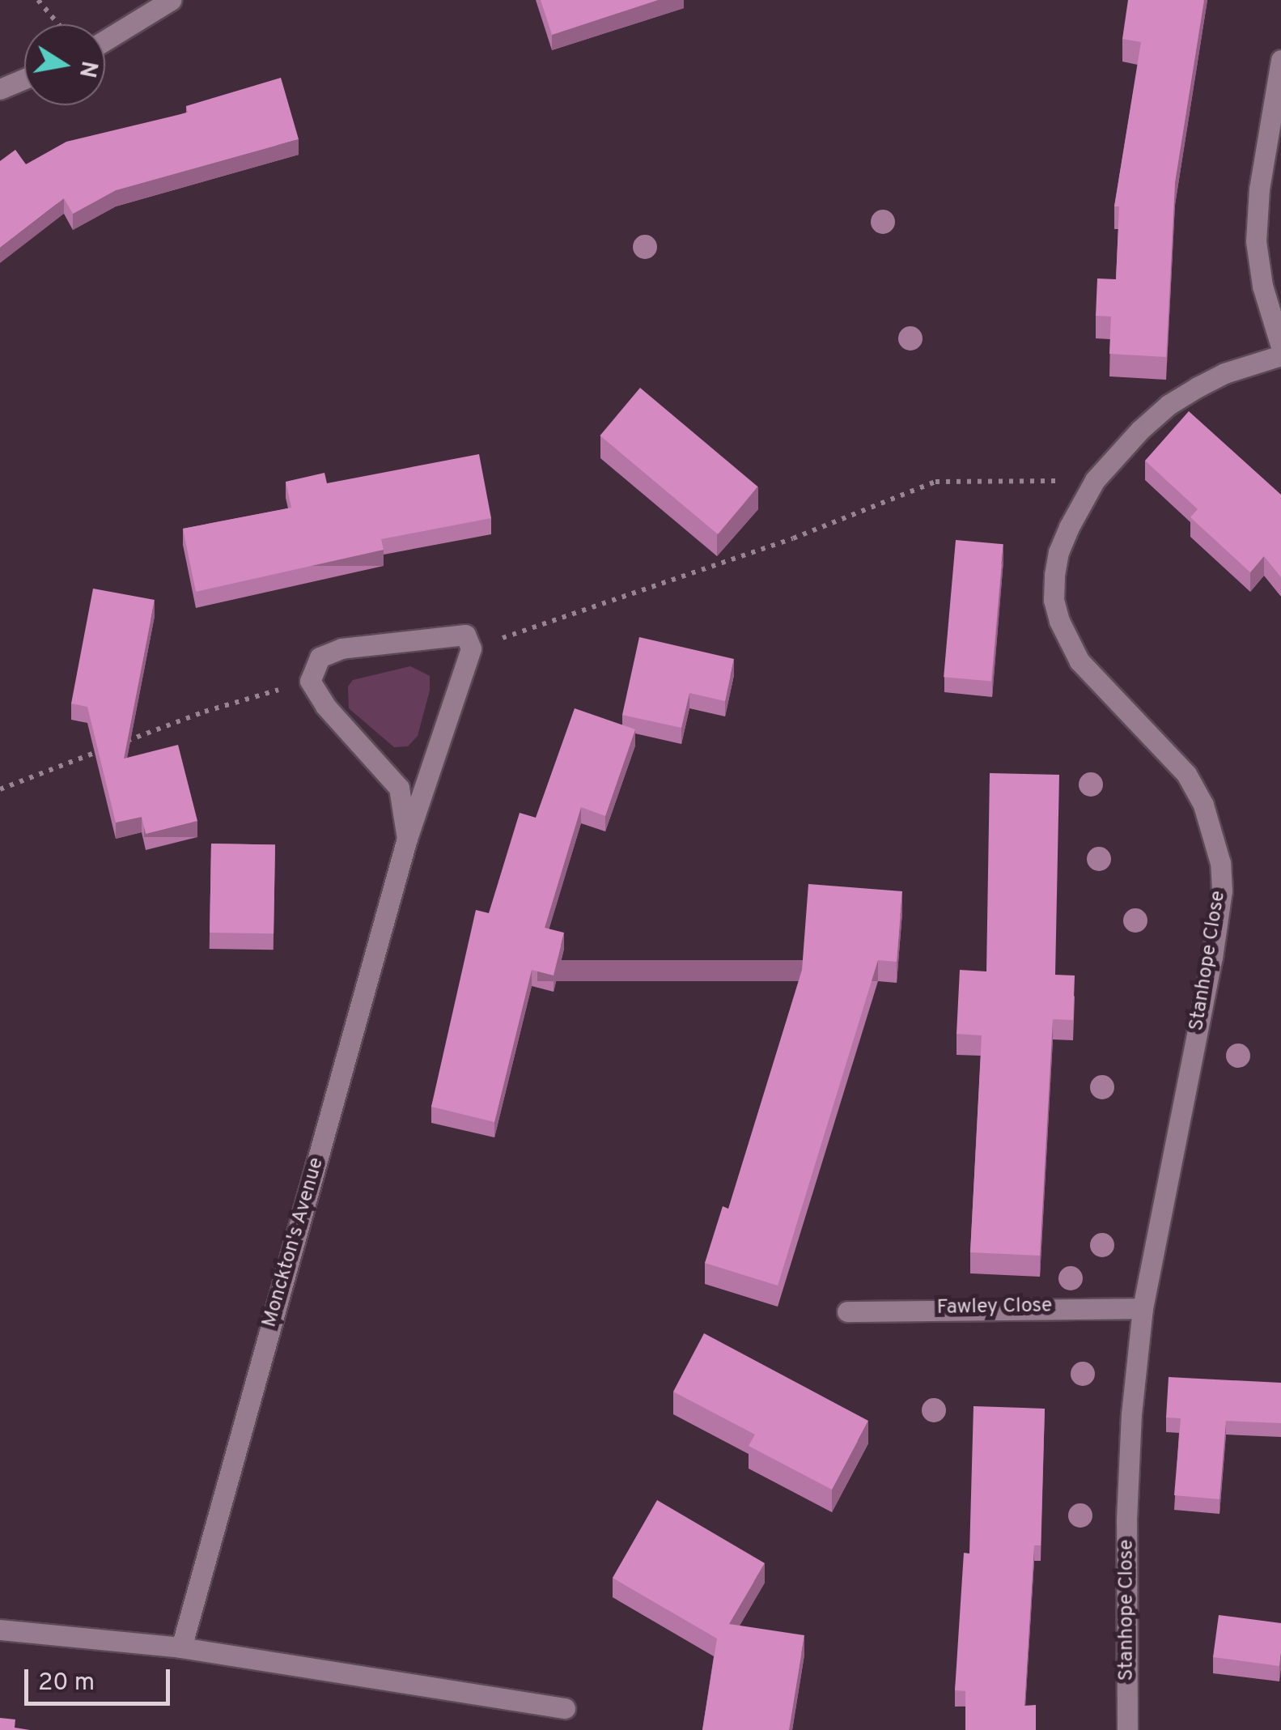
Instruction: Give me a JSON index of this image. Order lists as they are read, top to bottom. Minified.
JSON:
{"streets":{"street":["Stanhope Close","Monckton's Avenue","Fawley Close"]},"crossings":[["Stanhope Close","Fawley Close"]],"scale_bar":"20 m","north":"right"}
